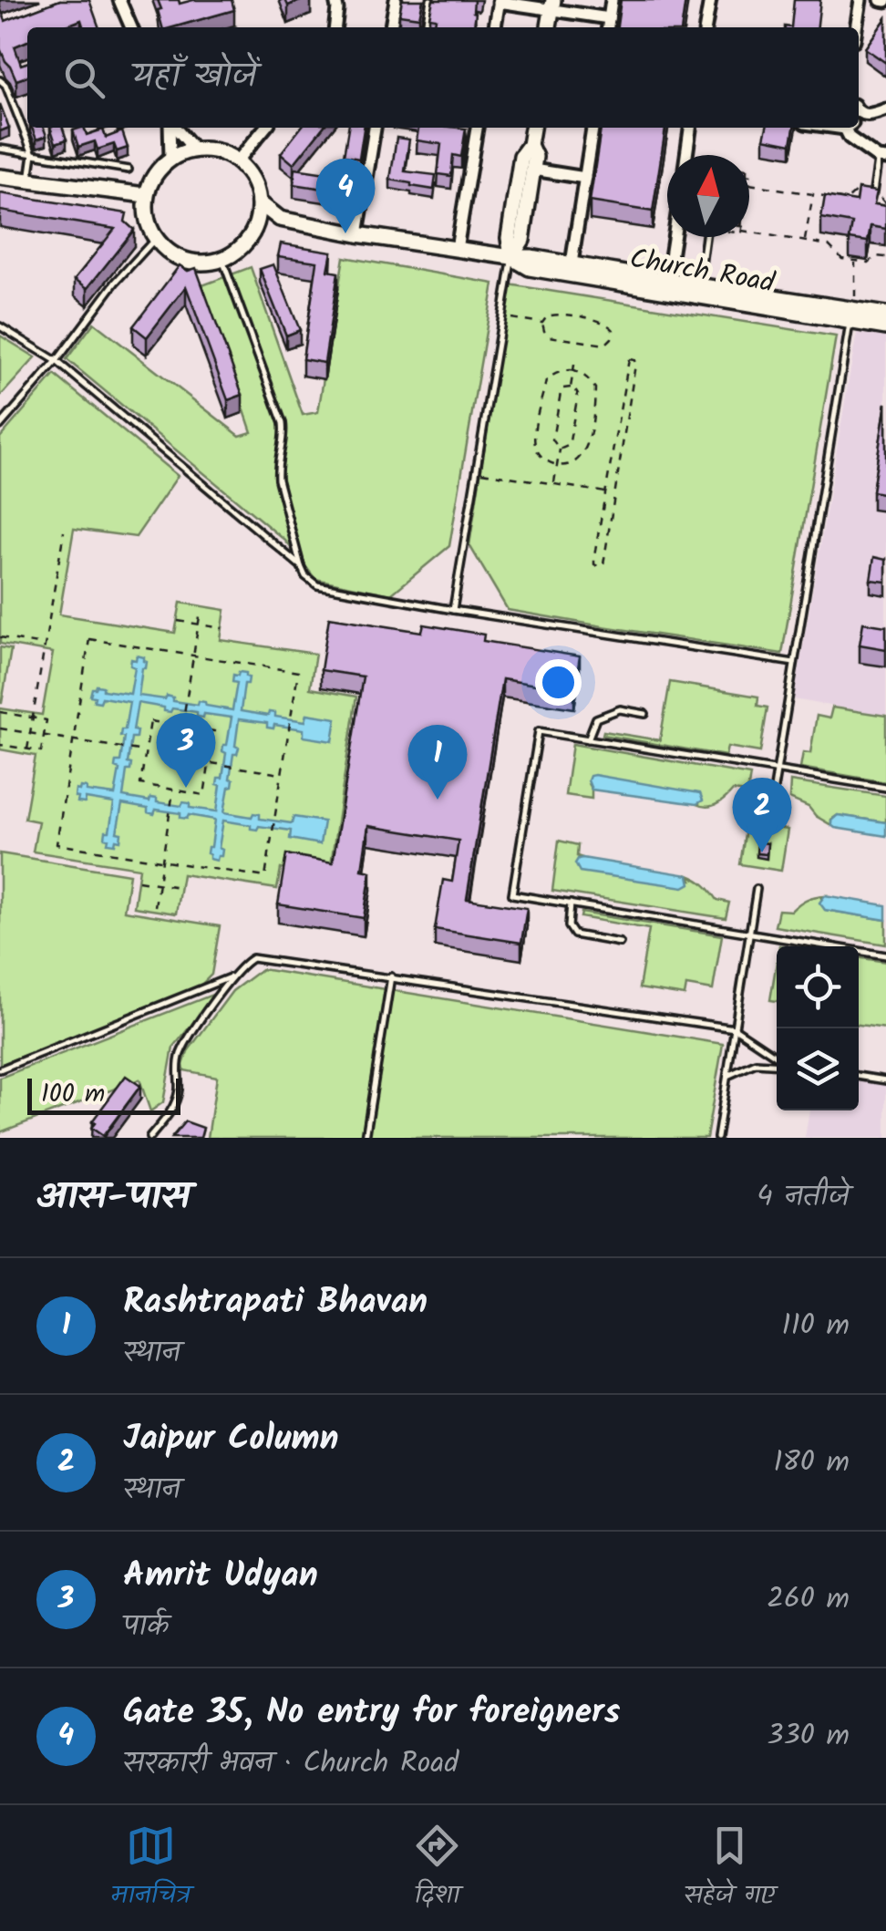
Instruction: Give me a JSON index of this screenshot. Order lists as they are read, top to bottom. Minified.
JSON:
{"streets":{"street":["Church Road"]},"scale_bar":"100 m","north":"top","page":{"search":"यहाँ खोजें","pins":["4","3","1","2"],"scale":"100 m","heading":["आस-पास","4 नतीजे"],"list":[{"mark":"1","name":"Rashtrapati Bhavan","note":"स्थान","value":"110 m"},{"mark":"2","name":"Jaipur Column","note":"स्थान","value":"180 m"},{"mark":"3","name":"Amrit Udyan","note":"पार्क","value":"260 m"},{"mark":"4","name":"Gate 35, No entry for foreigners","note":"सरकारी भवन · Church Road","value":"330 m"}],"nav":["मानचित्र","दिशा","सहेजे गए"]}}
